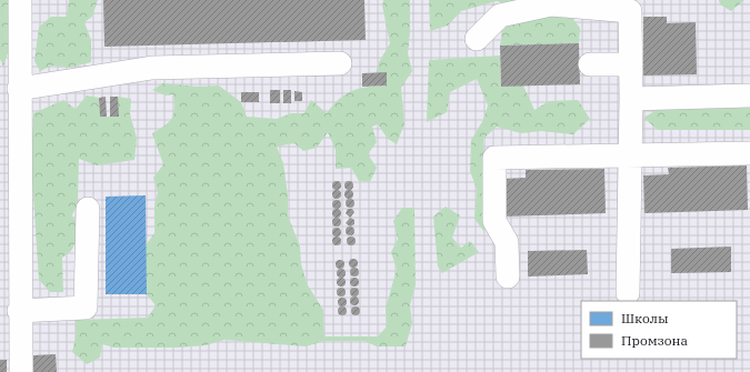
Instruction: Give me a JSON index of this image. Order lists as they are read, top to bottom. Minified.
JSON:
{"legend":["Школы","Промзона"]}
